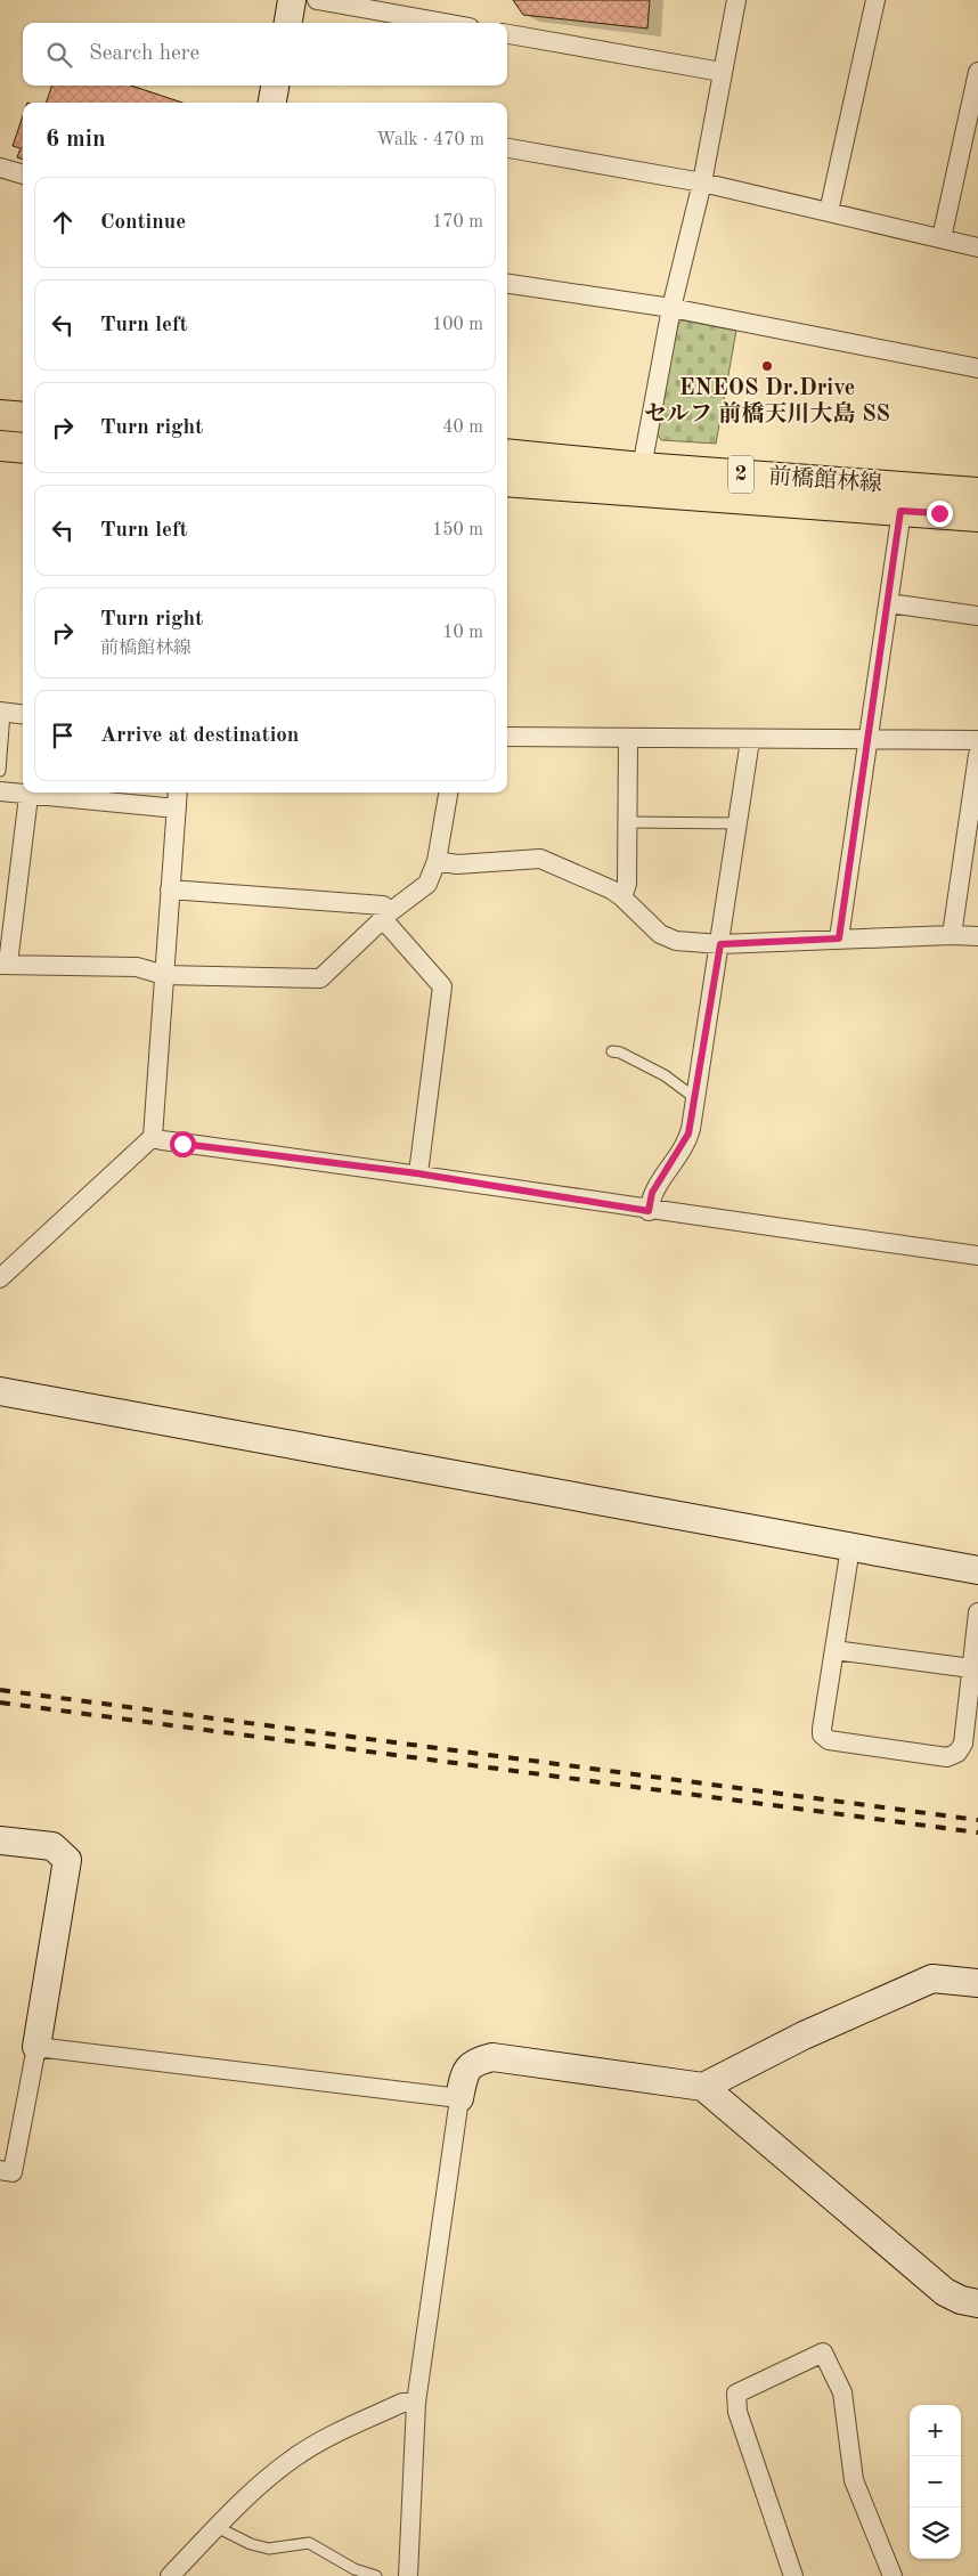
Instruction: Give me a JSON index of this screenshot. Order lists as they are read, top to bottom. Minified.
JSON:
{"streets":{"main road":["2","前橋館林線"]},"places":["ENEOS Dr.Drive セルフ 前橋天川大島 SS"],"page":{"search":"Search here","heading":["6 min","Walk · 470 m"],"list":[["Continue","170 m"],["Turn left","100 m"],["Turn right","40 m"],["Turn left","150 m"],["Turn right","前橋館林線","10 m"],"Arrive at destination"],"map_buttons":["+","−"]}}
